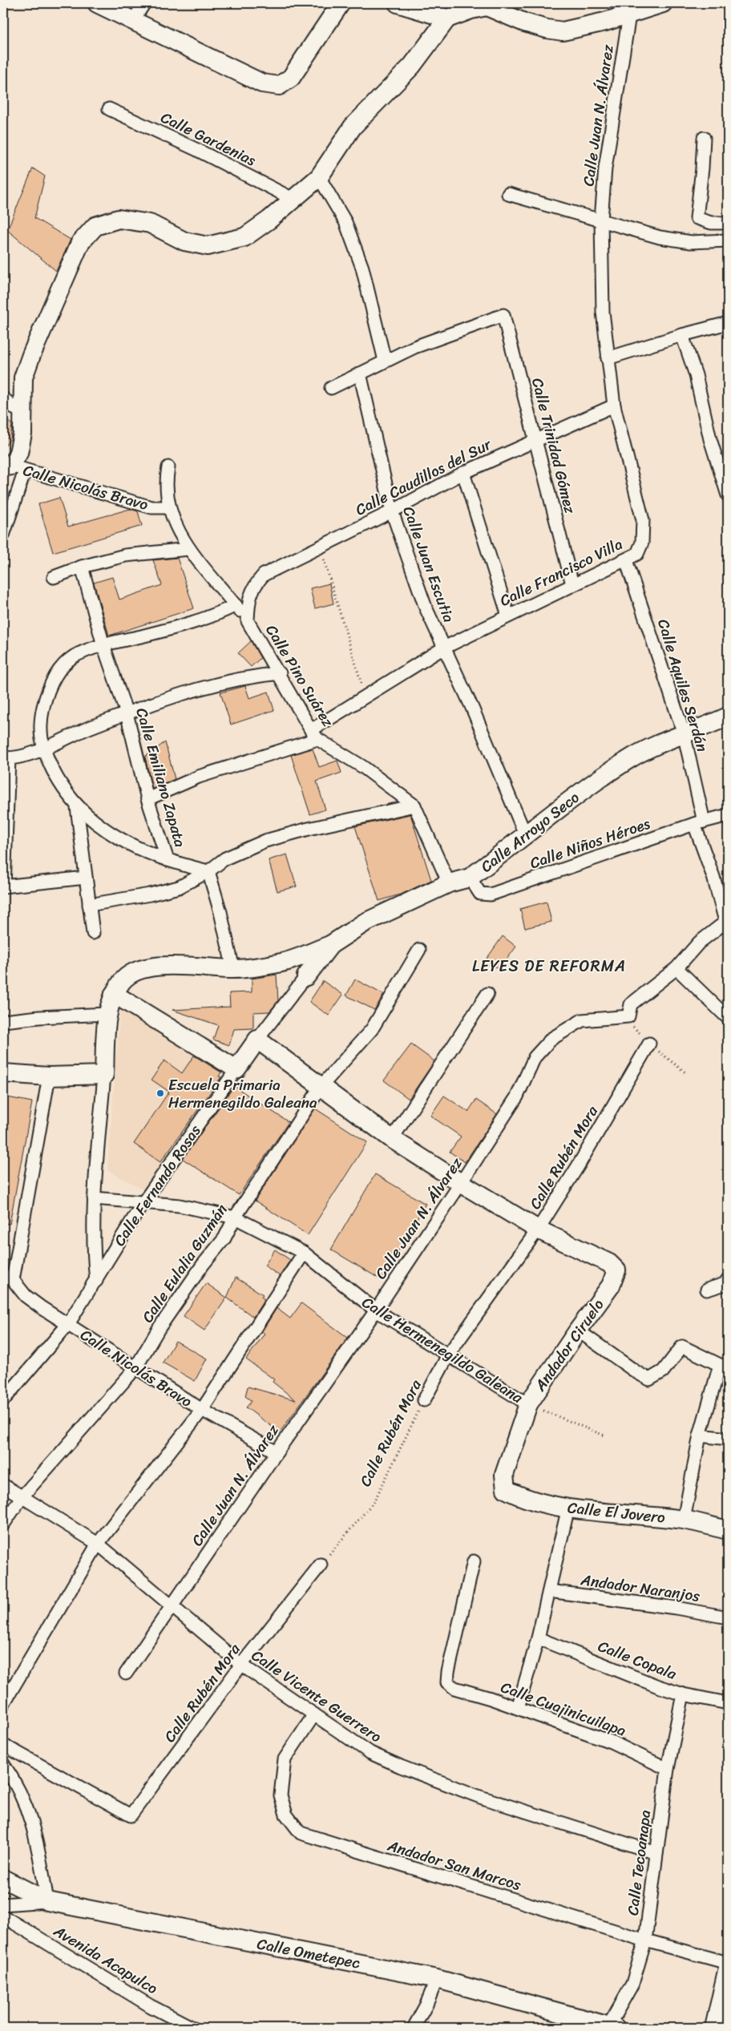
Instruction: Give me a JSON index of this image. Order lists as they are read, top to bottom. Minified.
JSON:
{"streets":{"street":["Calle Juan N. Álvarez","Calle Gardenias","Calle Trinidad Gómez","Calle Caudillos del Sur","Calle Nicolás Bravo","Calle Juan Escutia","Calle Francisco Villa","Calle Pino Suárez","Calle Aquiles Serdán","Calle Emiliano Zapata","Calle Arroyo Seco","Calle Niños Héroes","Calle Rubén Mora","Calle Fernando Rosas","Calle Eulalia Guzmán","Andador Ciruelo","Calle Hermenegildo Galeana","Calle El Jovero","Andador Naranjos","Calle Copala","Calle Vicente Guerrero","Calle Cuajinicuilapa","Calle Tecoanapa","Andador San Marcos","Calle Ometepec","Avenida Acapulco"]},"crossings":[["Calle Juan N. Álvarez","Calle Nicolás Bravo"],["Calle Juan N. Álvarez","Calle Francisco Villa"],["Calle Juan N. Álvarez","Calle Aquiles Serdán"],["Calle Juan N. Álvarez","Calle Hermenegildo Galeana"],["Calle Juan N. Álvarez","Calle Vicente Guerrero"],["Calle Trinidad Gómez","Calle Caudillos del Sur"],["Calle Trinidad Gómez","Calle Francisco Villa"],["Calle Caudillos del Sur","Calle Juan Escutia"],["Calle Caudillos del Sur","Calle Francisco Villa"],["Calle Caudillos del Sur","Calle Pino Suárez"],["Calle Nicolás Bravo","Calle Pino Suárez"],["Calle Nicolás Bravo","Calle Fernando Rosas"],["Calle Nicolás Bravo","Calle Eulalia Guzmán"],["Calle Juan Escutia","Calle Francisco Villa"],["Calle Juan Escutia","Calle Arroyo Seco"],["Calle Francisco Villa","Calle Pino Suárez"],["Calle Francisco Villa","Calle Aquiles Serdán"],["Calle Francisco Villa","Calle Emiliano Zapata"],["Calle Pino Suárez","Calle Arroyo Seco"],["Calle Aquiles Serdán","Calle Arroyo Seco"],["Calle Aquiles Serdán","Calle Niños Héroes"],["Calle Arroyo Seco","Calle Niños Héroes"],["Calle Arroyo Seco","Calle Fernando Rosas"],["Calle Rubén Mora","Andador Ciruelo"],["Calle Rubén Mora","Calle Hermenegildo Galeana"],["Calle Rubén Mora","Calle Vicente Guerrero"],["Calle Fernando Rosas","Calle Hermenegildo Galeana"],["Calle Eulalia Guzmán","Calle Hermenegildo Galeana"],["Calle Eulalia Guzmán","Calle Vicente Guerrero"],["Andador Ciruelo","Calle Hermenegildo Galeana"],["Andador Ciruelo","Calle El Jovero"],["Calle Copala","Calle Tecoanapa"],["Calle Vicente Guerrero","Calle Tecoanapa"],["Calle Vicente Guerrero","Andador San Marcos"],["Calle Cuajinicuilapa","Calle Tecoanapa"],["Calle Tecoanapa","Andador San Marcos"],["Calle Tecoanapa","Calle Ometepec"]],"districts":["LEYES DE REFORMA"],"places":["Escuela Primaria Hermenegildo Galeana"]}
